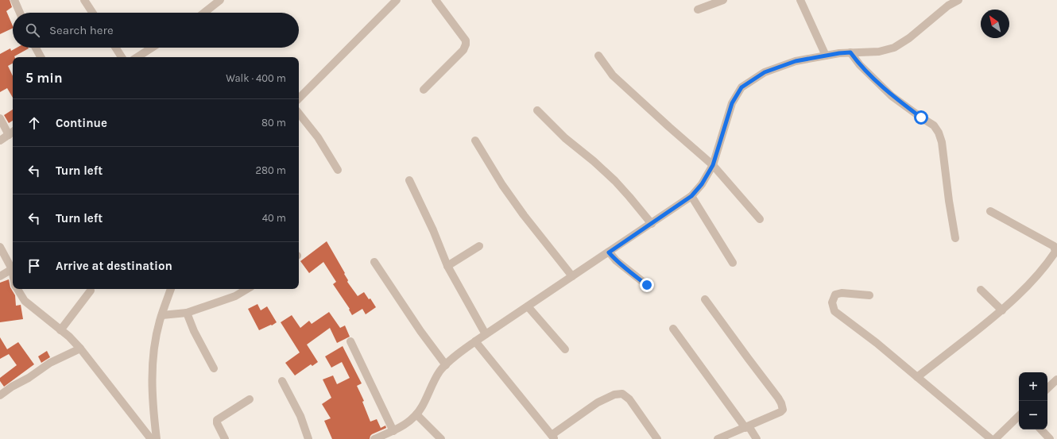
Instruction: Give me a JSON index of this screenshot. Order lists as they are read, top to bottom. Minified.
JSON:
{"north":"top left","page":{"search":"Search here","heading":["5 min","Walk · 400 m"],"list":[["Continue","80 m"],["Turn left","280 m"],["Turn left","40 m"],"Arrive at destination"],"map_buttons":["+","−"]}}
